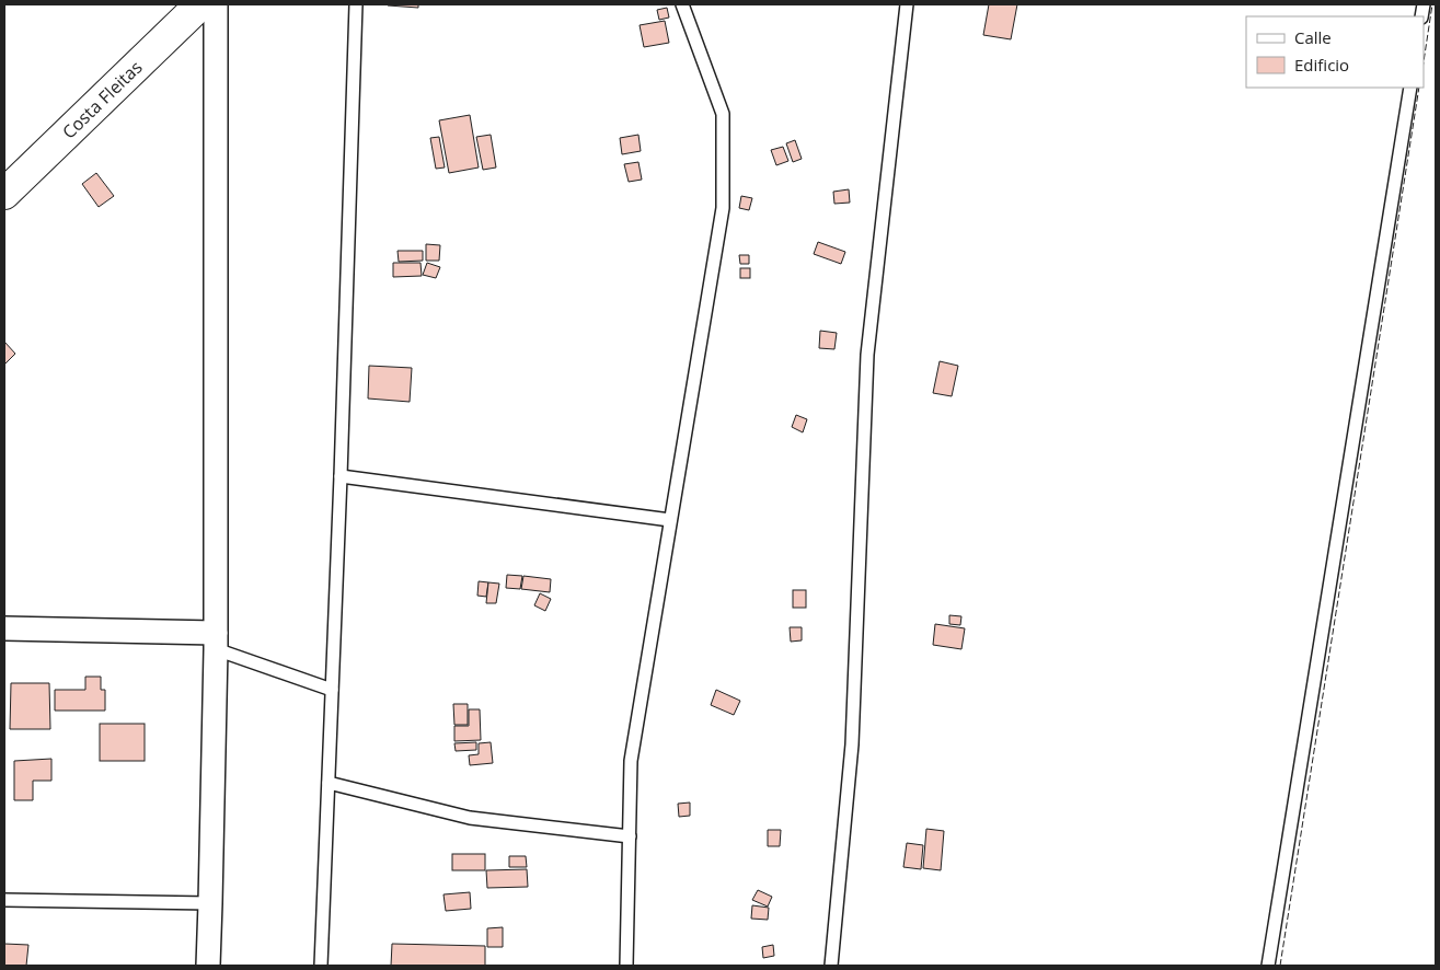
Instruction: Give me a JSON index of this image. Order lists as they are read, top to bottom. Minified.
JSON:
{"streets":{"main road":["Costa Fleitas"]},"legend":["Calle","Edificio"]}
